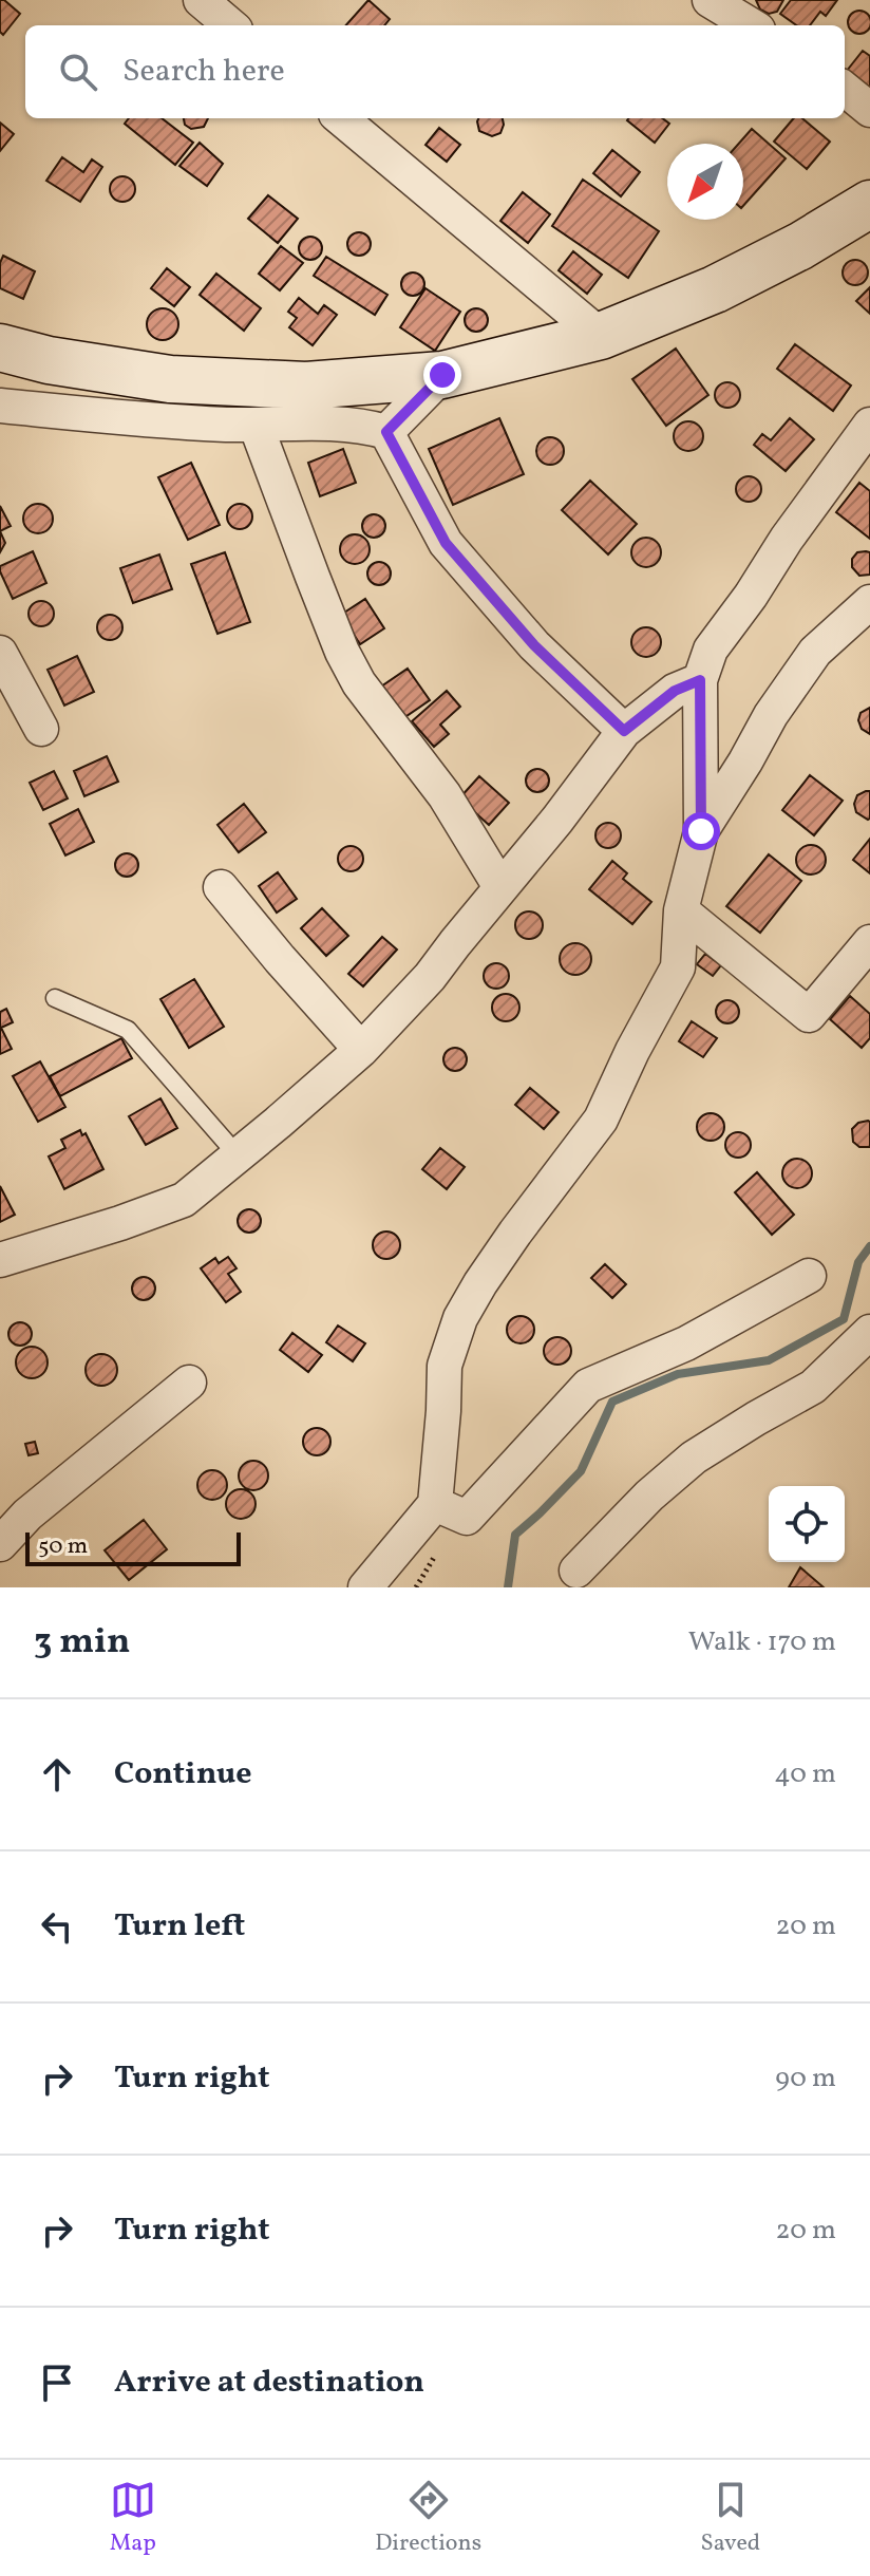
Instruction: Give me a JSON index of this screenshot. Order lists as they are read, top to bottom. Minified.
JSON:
{"scale_bar":"50 m","north":"bottom left","page":{"search":"Search here","scale":"50 m","heading":["3 min","Walk · 170 m"],"list":[["Continue","40 m"],["Turn left","20 m"],["Turn right","90 m"],["Turn right","20 m"],"Arrive at destination"],"nav":["Map","Directions","Saved"]}}
